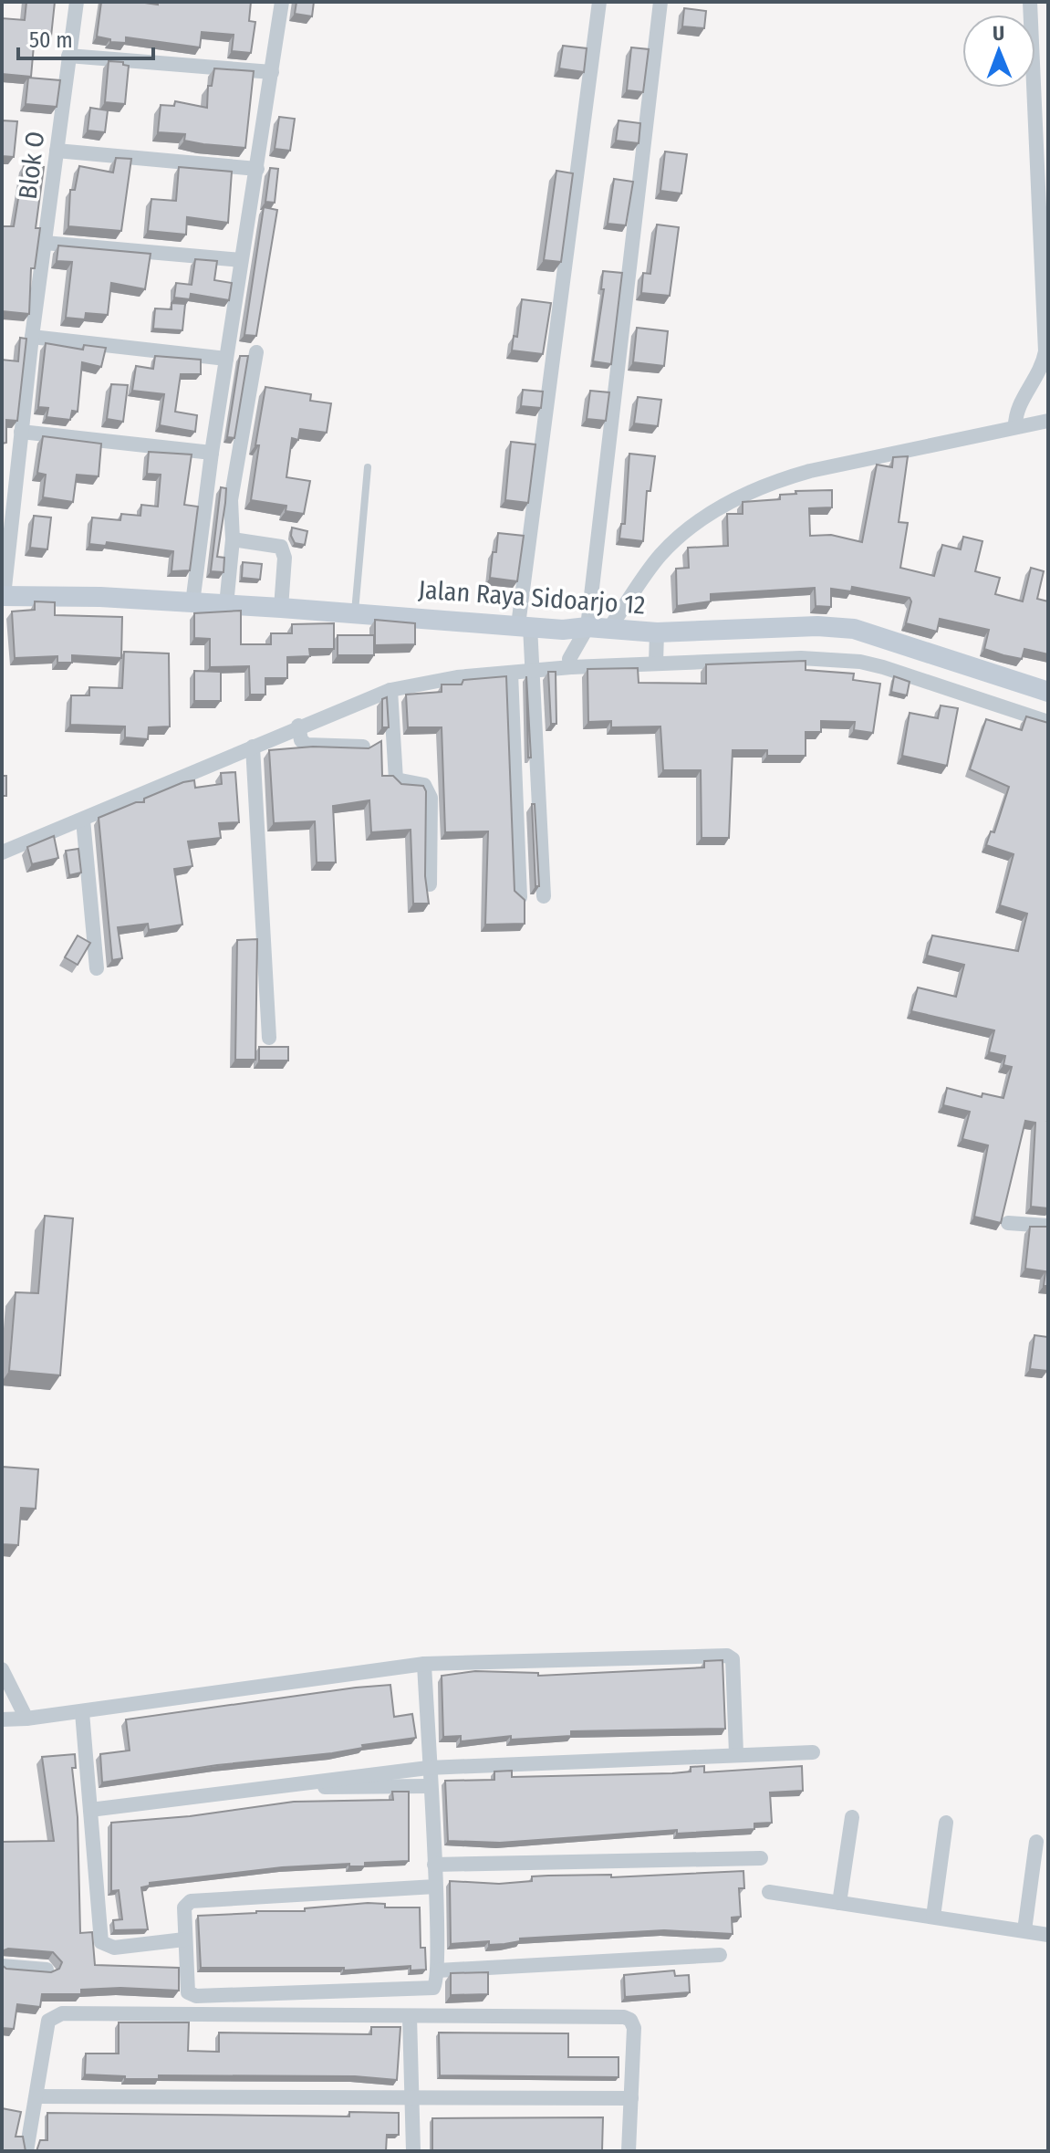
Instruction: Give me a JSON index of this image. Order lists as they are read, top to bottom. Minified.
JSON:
{"streets":{"main road":["Jalan Raya Sidoarjo 12"],"street":["Blok O"]},"crossings":[["Blok O","Jalan Raya Sidoarjo 12"]],"scale_bar":"50 m","north":"top"}
